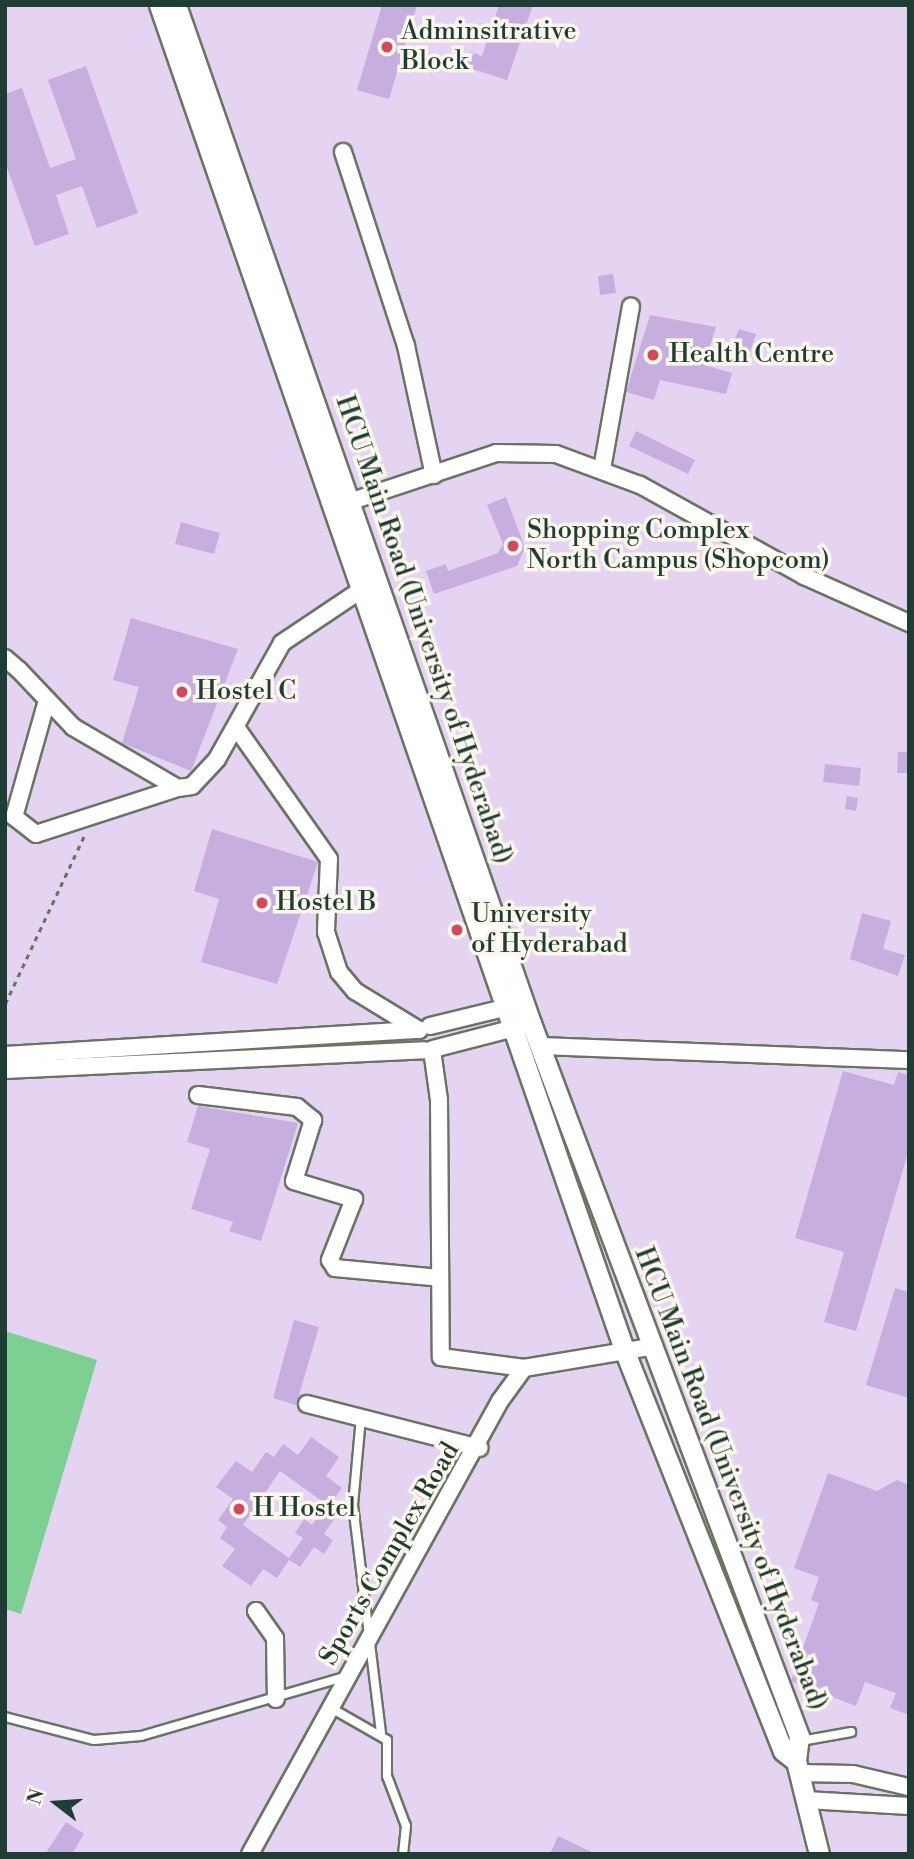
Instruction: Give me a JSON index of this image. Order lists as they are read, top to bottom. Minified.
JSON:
{"streets":{"street":["HCU Main Road (University of Hyderabad)","Sports Complex Road"]},"places":["Adminsitrative Block","Health Centre","Shopping Complex North Campus (Shopcom)","Hostel C","Hostel B","University of Hyderabad","H Hostel"],"north":"left"}
